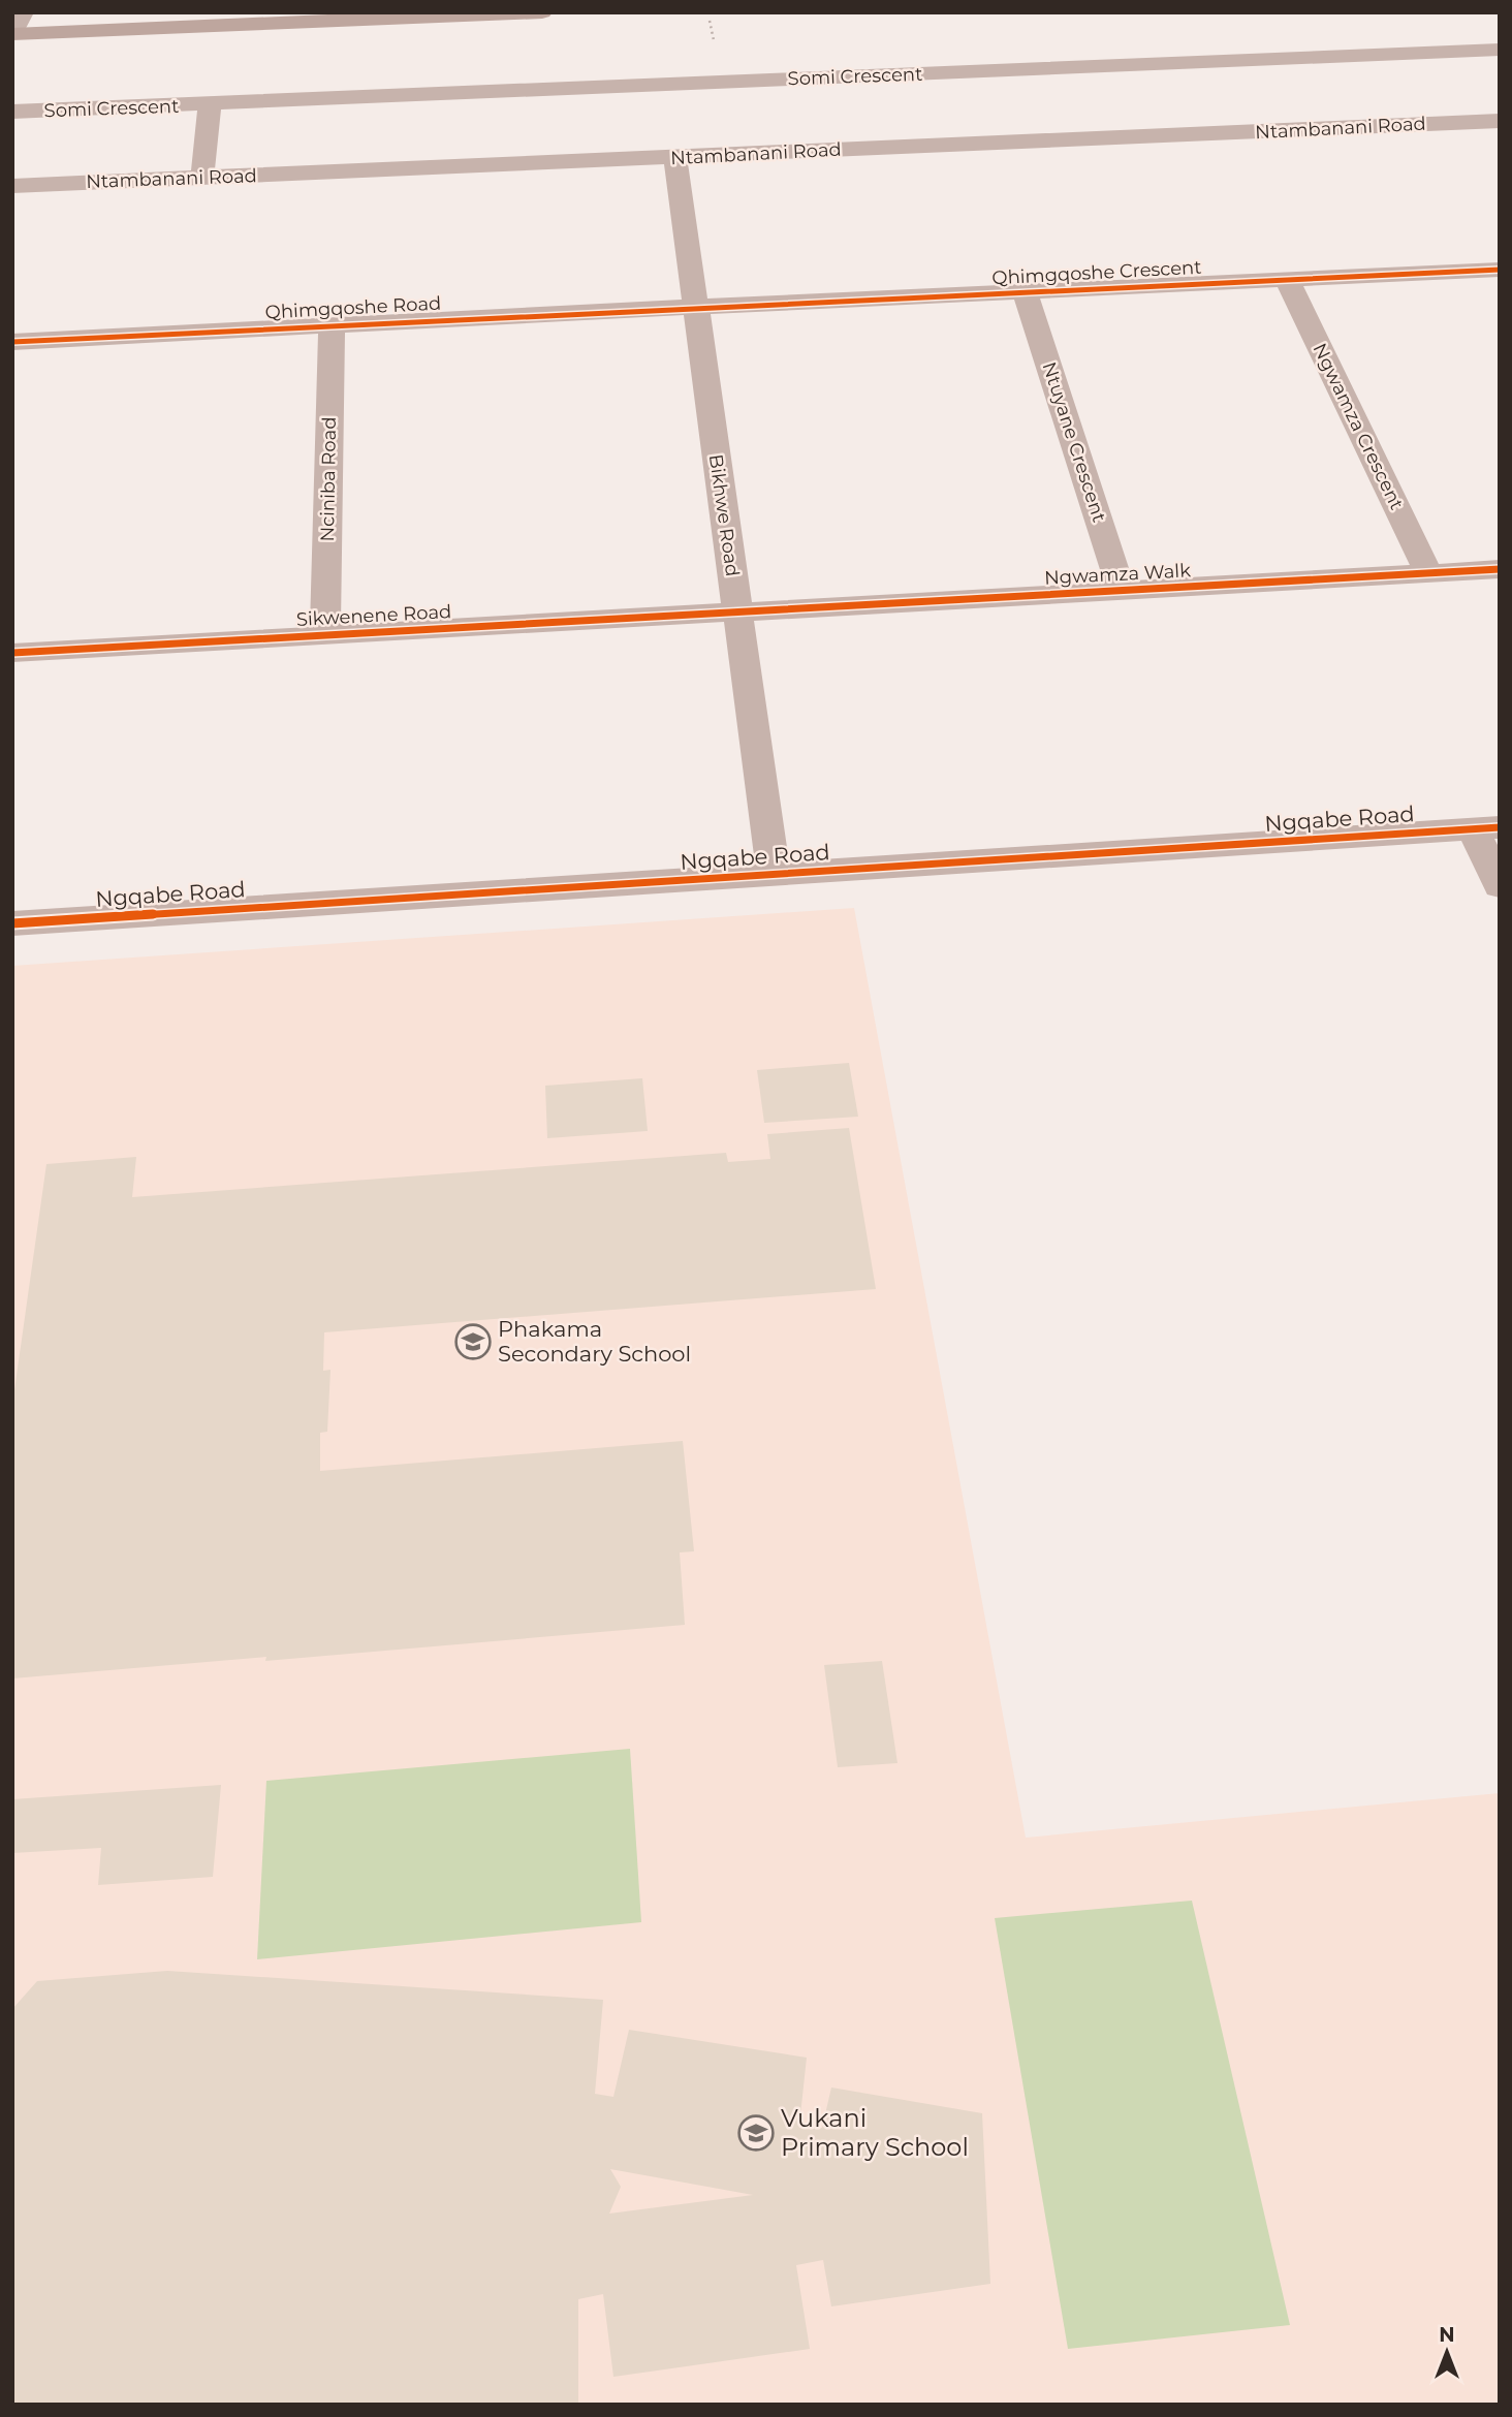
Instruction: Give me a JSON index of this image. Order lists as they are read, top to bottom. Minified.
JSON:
{"streets":{"street":["Somi Crescent","Ntambanani Road","Qhimgqoshe Crescent","Qhimgqoshe Road","Ngwamza Crescent","Ntuyane Crescent","Nciniba Road","Bikhwe Road","Ngwamza Walk","Sikwenene Road","Ngqabe Road"]},"crossings":[["Somi Crescent","Ntambanani Road"],["Ntambanani Road","Bikhwe Road"],["Qhimgqoshe Crescent","Qhimgqoshe Road"],["Qhimgqoshe Crescent","Ngwamza Crescent"],["Qhimgqoshe Crescent","Ntuyane Crescent"],["Qhimgqoshe Crescent","Bikhwe Road"],["Qhimgqoshe Road","Nciniba Road"],["Qhimgqoshe Road","Bikhwe Road"],["Ngwamza Crescent","Ngwamza Walk"],["Ntuyane Crescent","Ngwamza Walk"],["Nciniba Road","Sikwenene Road"],["Bikhwe Road","Ngwamza Walk"],["Bikhwe Road","Sikwenene Road"],["Bikhwe Road","Ngqabe Road"],["Ngwamza Walk","Sikwenene Road"]],"places":{"school or university":["Phakama Secondary School","Vukani Primary School"]},"north":"top"}
